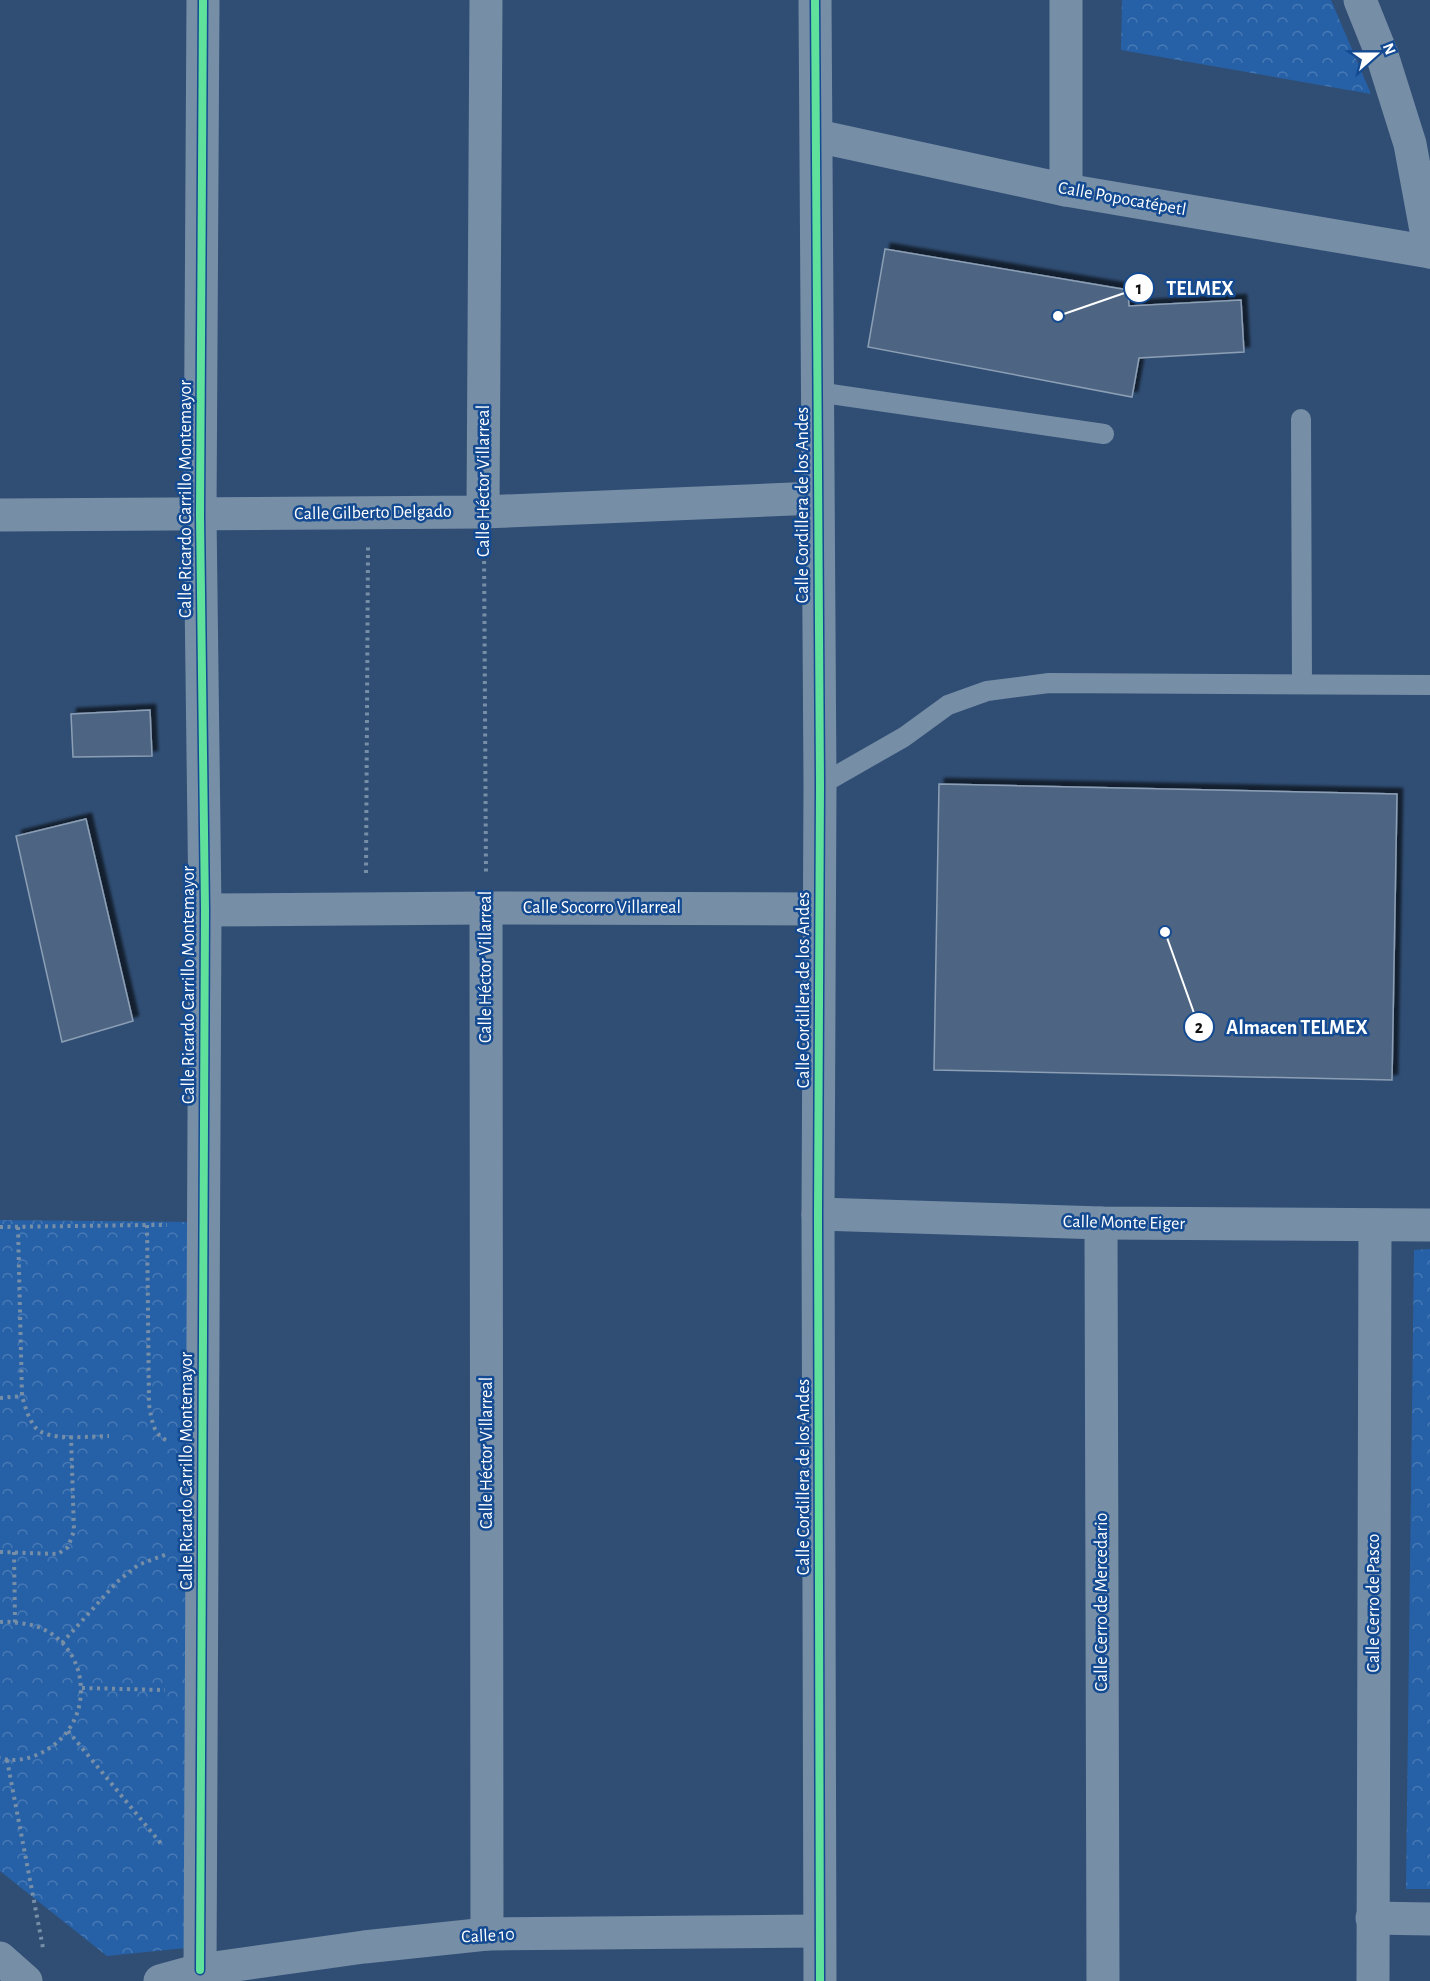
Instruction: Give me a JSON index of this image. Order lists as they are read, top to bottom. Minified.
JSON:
{"streets":{"street":["Calle Popocatépetl","Calle Héctor Villarreal","Calle Ricardo Carrillo Montemayor","Calle Cordillera de los Andes","Calle Gilberto Delgado","Calle Socorro Villarreal","Calle Monte Eiger","Calle Cerro de Mercedario","Calle Cerro de Pasco","Calle 10"]},"crossings":[["Calle Popocatépetl","Calle Cordillera de los Andes"],["Calle Héctor Villarreal","Calle Gilberto Delgado"],["Calle Héctor Villarreal","Calle Socorro Villarreal"],["Calle Héctor Villarreal","Calle 10"],["Calle Ricardo Carrillo Montemayor","Calle Gilberto Delgado"],["Calle Ricardo Carrillo Montemayor","Calle Socorro Villarreal"],["Calle Ricardo Carrillo Montemayor","Calle 10"],["Calle Cordillera de los Andes","Calle Gilberto Delgado"],["Calle Cordillera de los Andes","Calle Socorro Villarreal"],["Calle Cordillera de los Andes","Calle Monte Eiger"],["Calle Cordillera de los Andes","Calle 10"],["Calle Monte Eiger","Calle Cerro de Mercedario"],["Calle Monte Eiger","Calle Cerro de Pasco"]],"places":["TELMEX","Almacen TELMEX"],"north":"right"}
